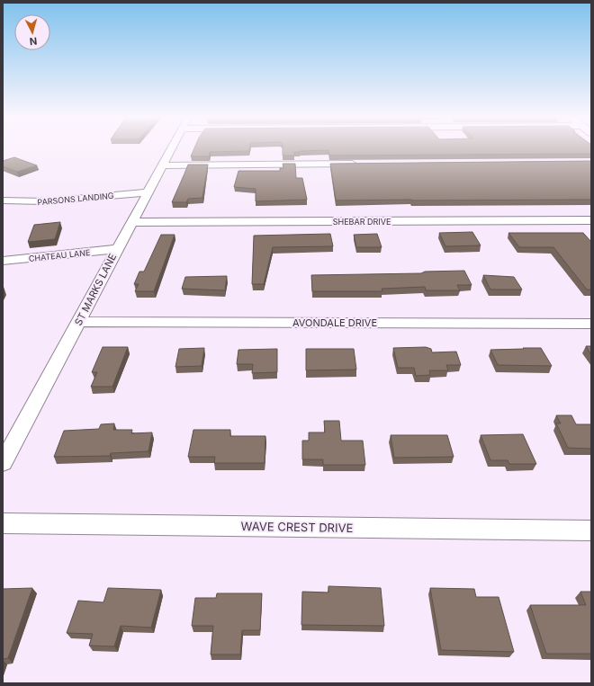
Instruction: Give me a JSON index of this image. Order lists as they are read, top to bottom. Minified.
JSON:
{"streets":{"street":["PARSONS LANDING","SHEBAR DRIVE","CHATEAU LANE","ST MARKS LANE","AVONDALE DRIVE","WAVE CREST DRIVE"]},"crossings":[["PARSONS LANDING","ST MARKS LANE"],["SHEBAR DRIVE","ST MARKS LANE"],["CHATEAU LANE","ST MARKS LANE"],["ST MARKS LANE","AVONDALE DRIVE"]],"north":"bottom"}
